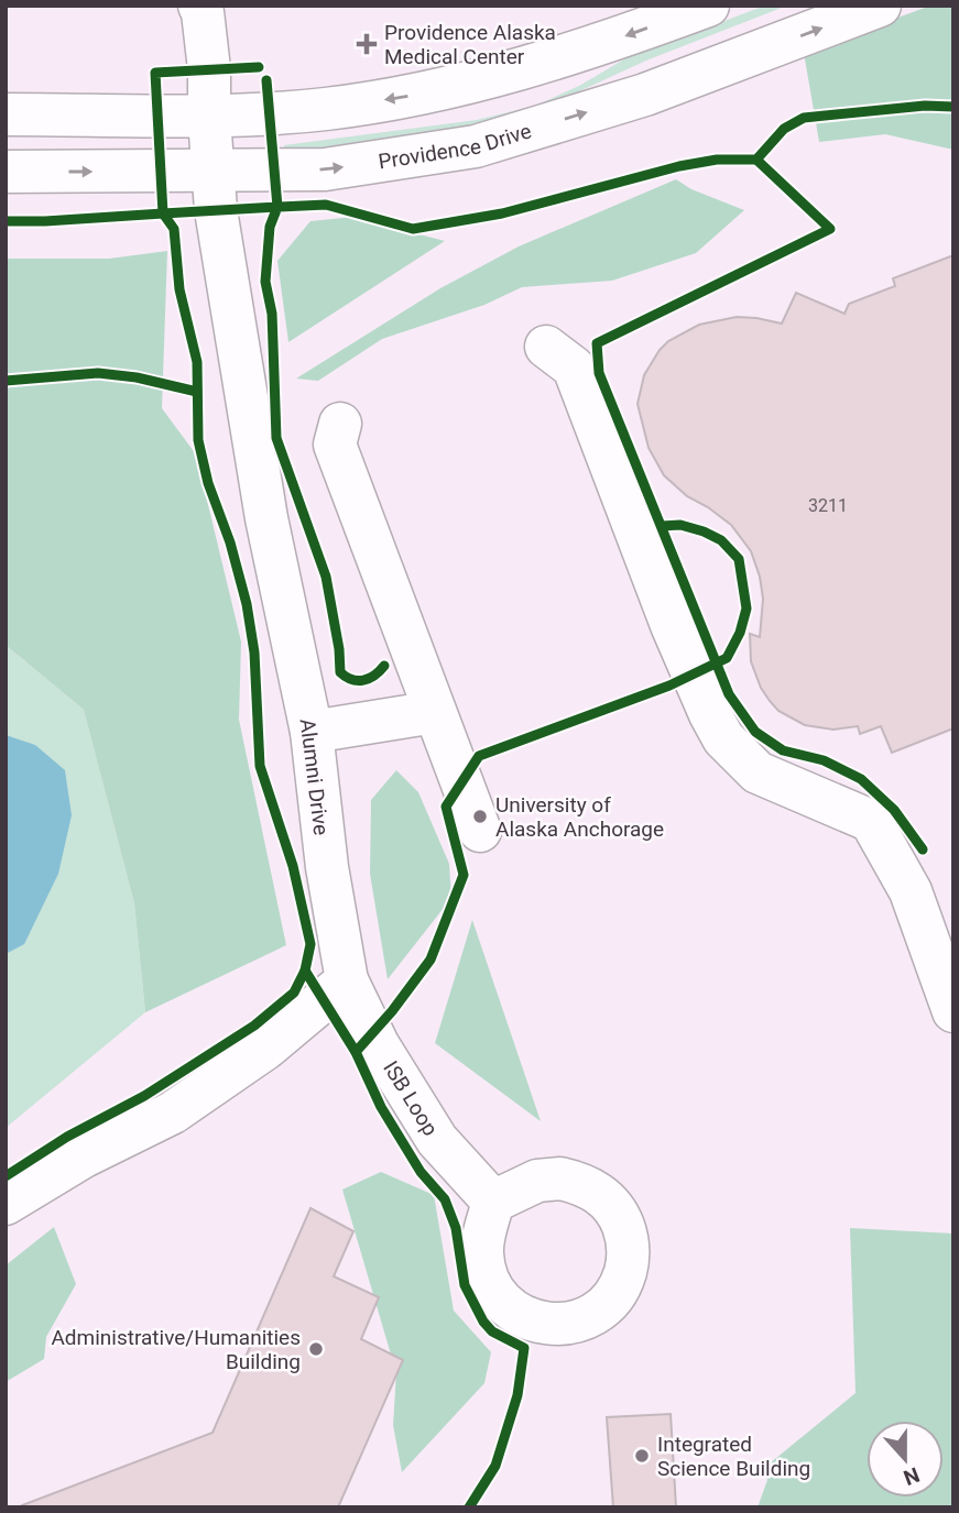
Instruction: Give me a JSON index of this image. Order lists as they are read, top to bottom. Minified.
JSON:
{"streets":{"street":["Providence Drive","Alumni Drive","ISB Loop"]},"crossings":[["Providence Drive","Alumni Drive"],["Alumni Drive","ISB Loop"]],"places":{"health":["Providence Alaska Medical Center"],"other":["University of Alaska Anchorage","Administrative/Humanities Building","Integrated Science Building"]},"house_numbers":["3211"],"north":"bottom"}
